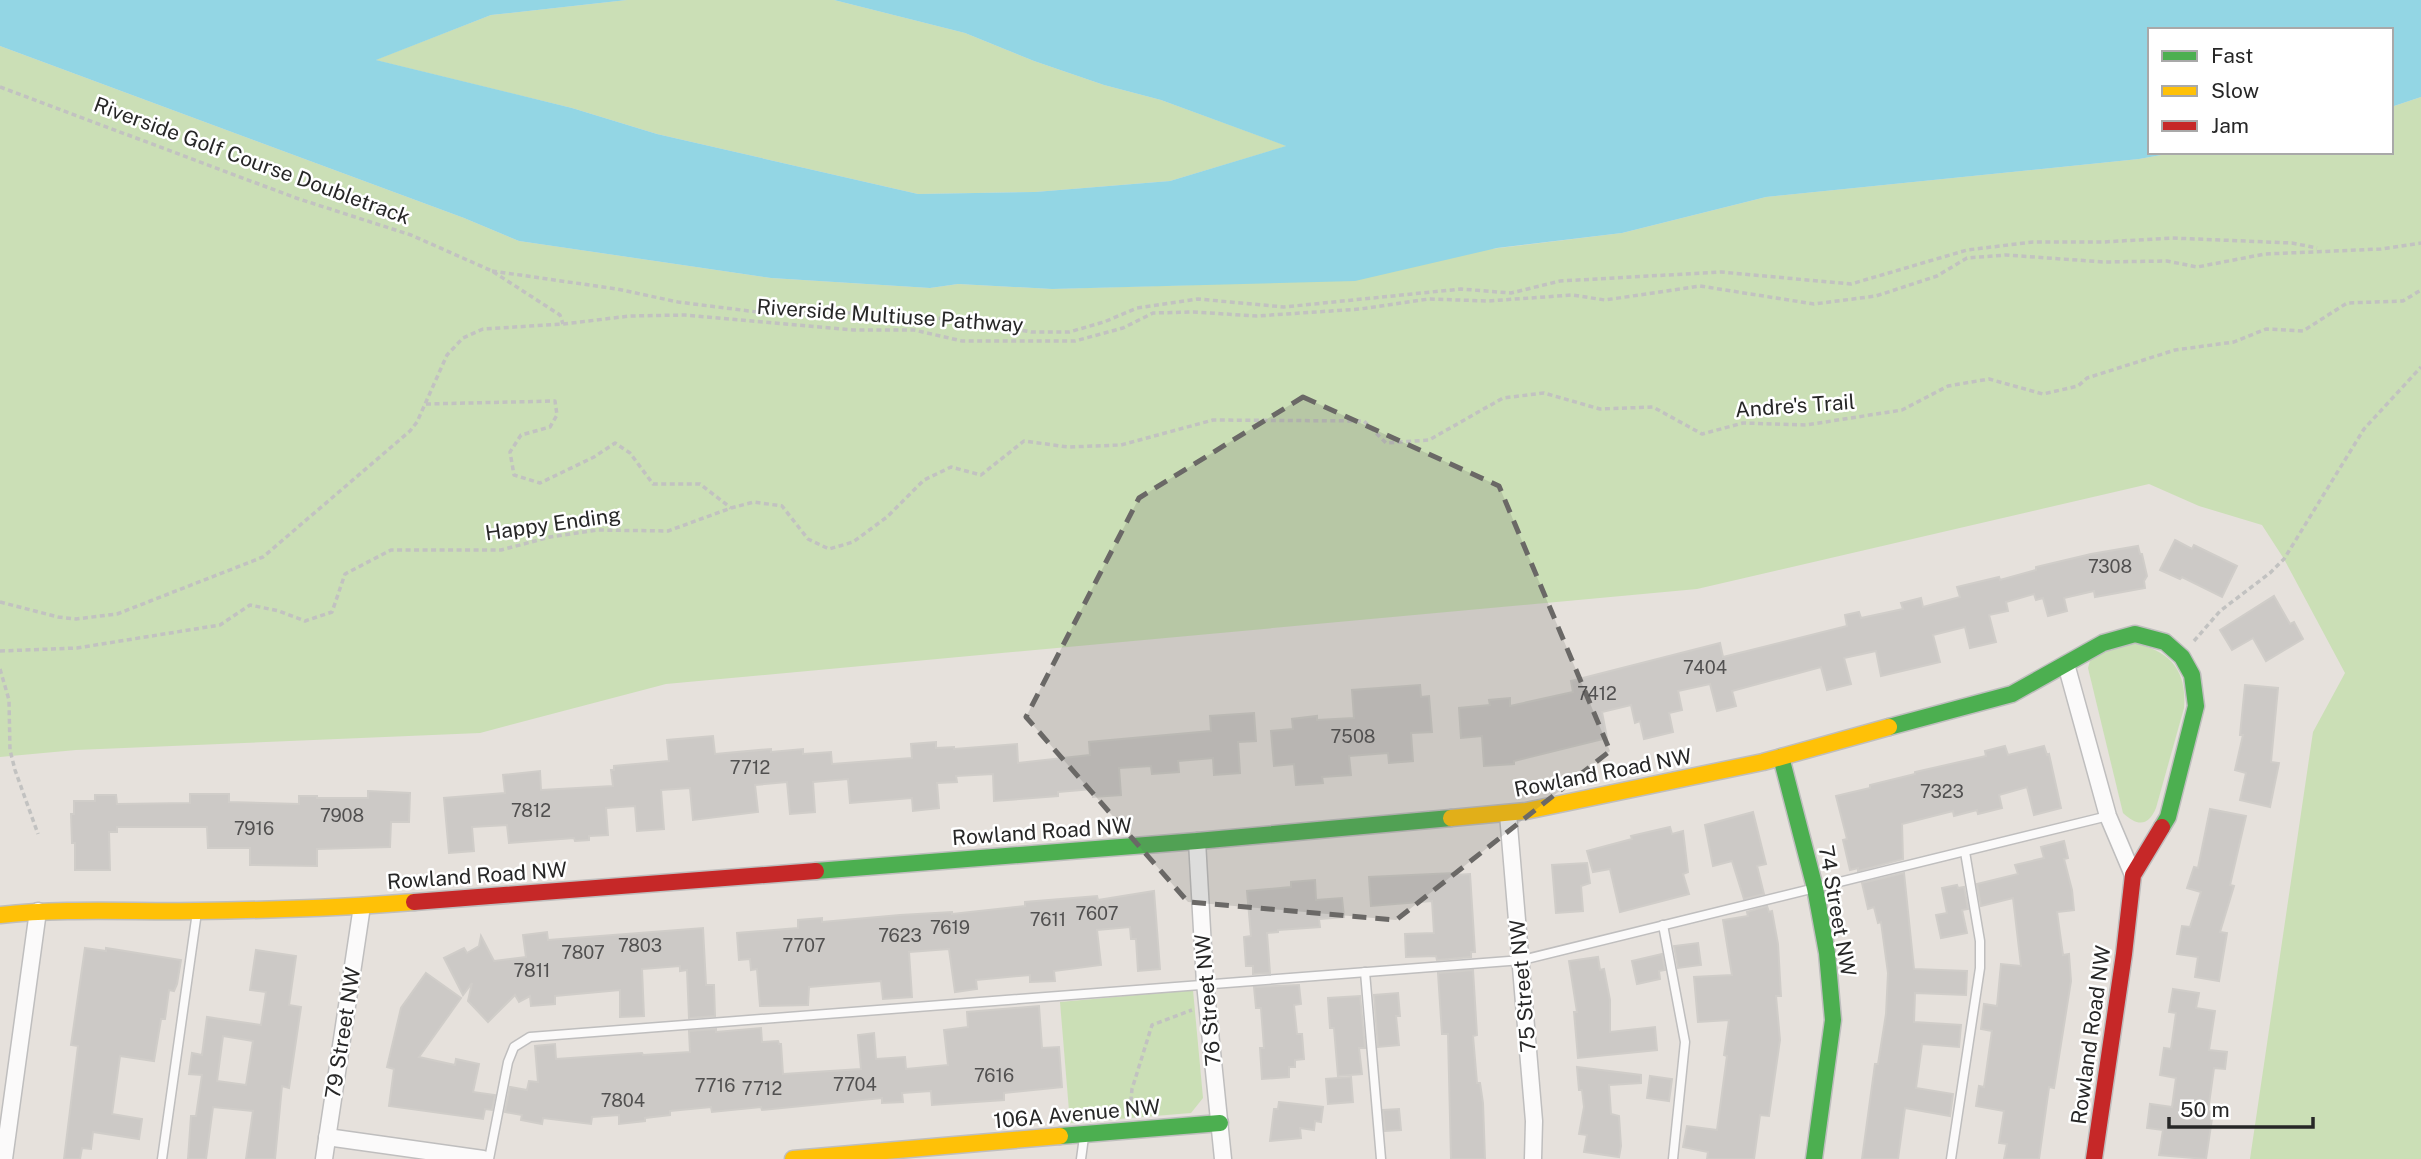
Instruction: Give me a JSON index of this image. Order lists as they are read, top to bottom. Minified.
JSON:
{"streets":{"street":["Rowland Road NW","74 Street NW","75 Street NW","76 Street NW","79 Street NW","106A Avenue NW"],"path":["Riverside Golf Course Doubletrack","Riverside Multiuse Pathway","Andre's Trail","Happy Ending"]},"crossings":[["Andre's Trail","Happy Ending"],["Rowland Road NW","74 Street NW"],["Rowland Road NW","75 Street NW"],["Rowland Road NW","76 Street NW"],["Rowland Road NW","79 Street NW"],["76 Street NW","106A Avenue NW"]],"house_numbers":["7308","7404","7412","7508","7712","7323","7812","7908","7916","7607","7611","7619","7623","7803","7707","7807","7811","7616","7704","7716","7712","7804"],"legend":["Fast","Slow","Jam"],"scale_bar":"50 m"}
